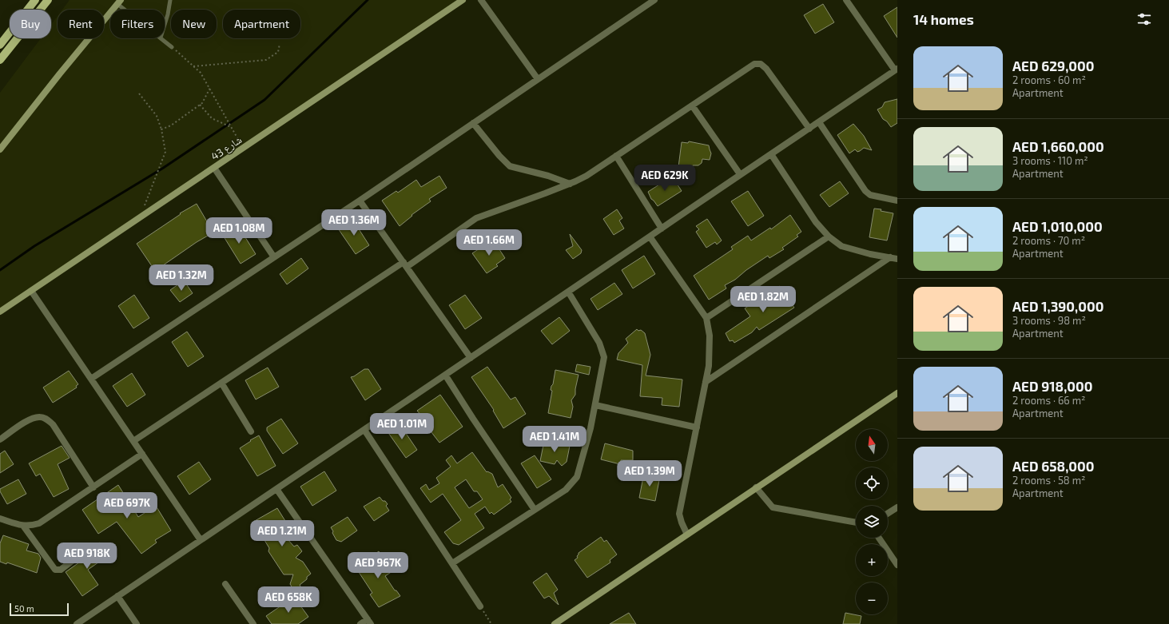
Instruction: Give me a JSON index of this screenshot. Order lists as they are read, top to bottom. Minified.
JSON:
{"streets":{"street":["شارع 43"]},"scale_bar":"50 m","north":"top","page":{"heading":"14 homes","chip":["Buy","Rent","Filters","New","Apartment"],"list":[{"name":"AED 629,000","note":"2 rooms · 60 m² · Apartment"},{"name":"AED 1,660,000","note":"3 rooms · 110 m² · Apartment"},{"name":"AED 1,010,000","note":"2 rooms · 70 m² · Apartment"},{"name":"AED 1,390,000","note":"3 rooms · 98 m² · Apartment"},{"name":"AED 918,000","note":"2 rooms · 66 m² · Apartment"},{"name":"AED 658,000","note":"2 rooms · 58 m² · Apartment"}],"price":["AED 629K","AED 1.36M","AED 1.08M","AED 1.66M","AED 1.32M","AED 1.82M","AED 1.01M","AED 1.41M","AED 1.39M","AED 697K","AED 1.21M","AED 918K","AED 967K","AED 658K"],"map_buttons":["+","−"],"scale":"50 m"}}
